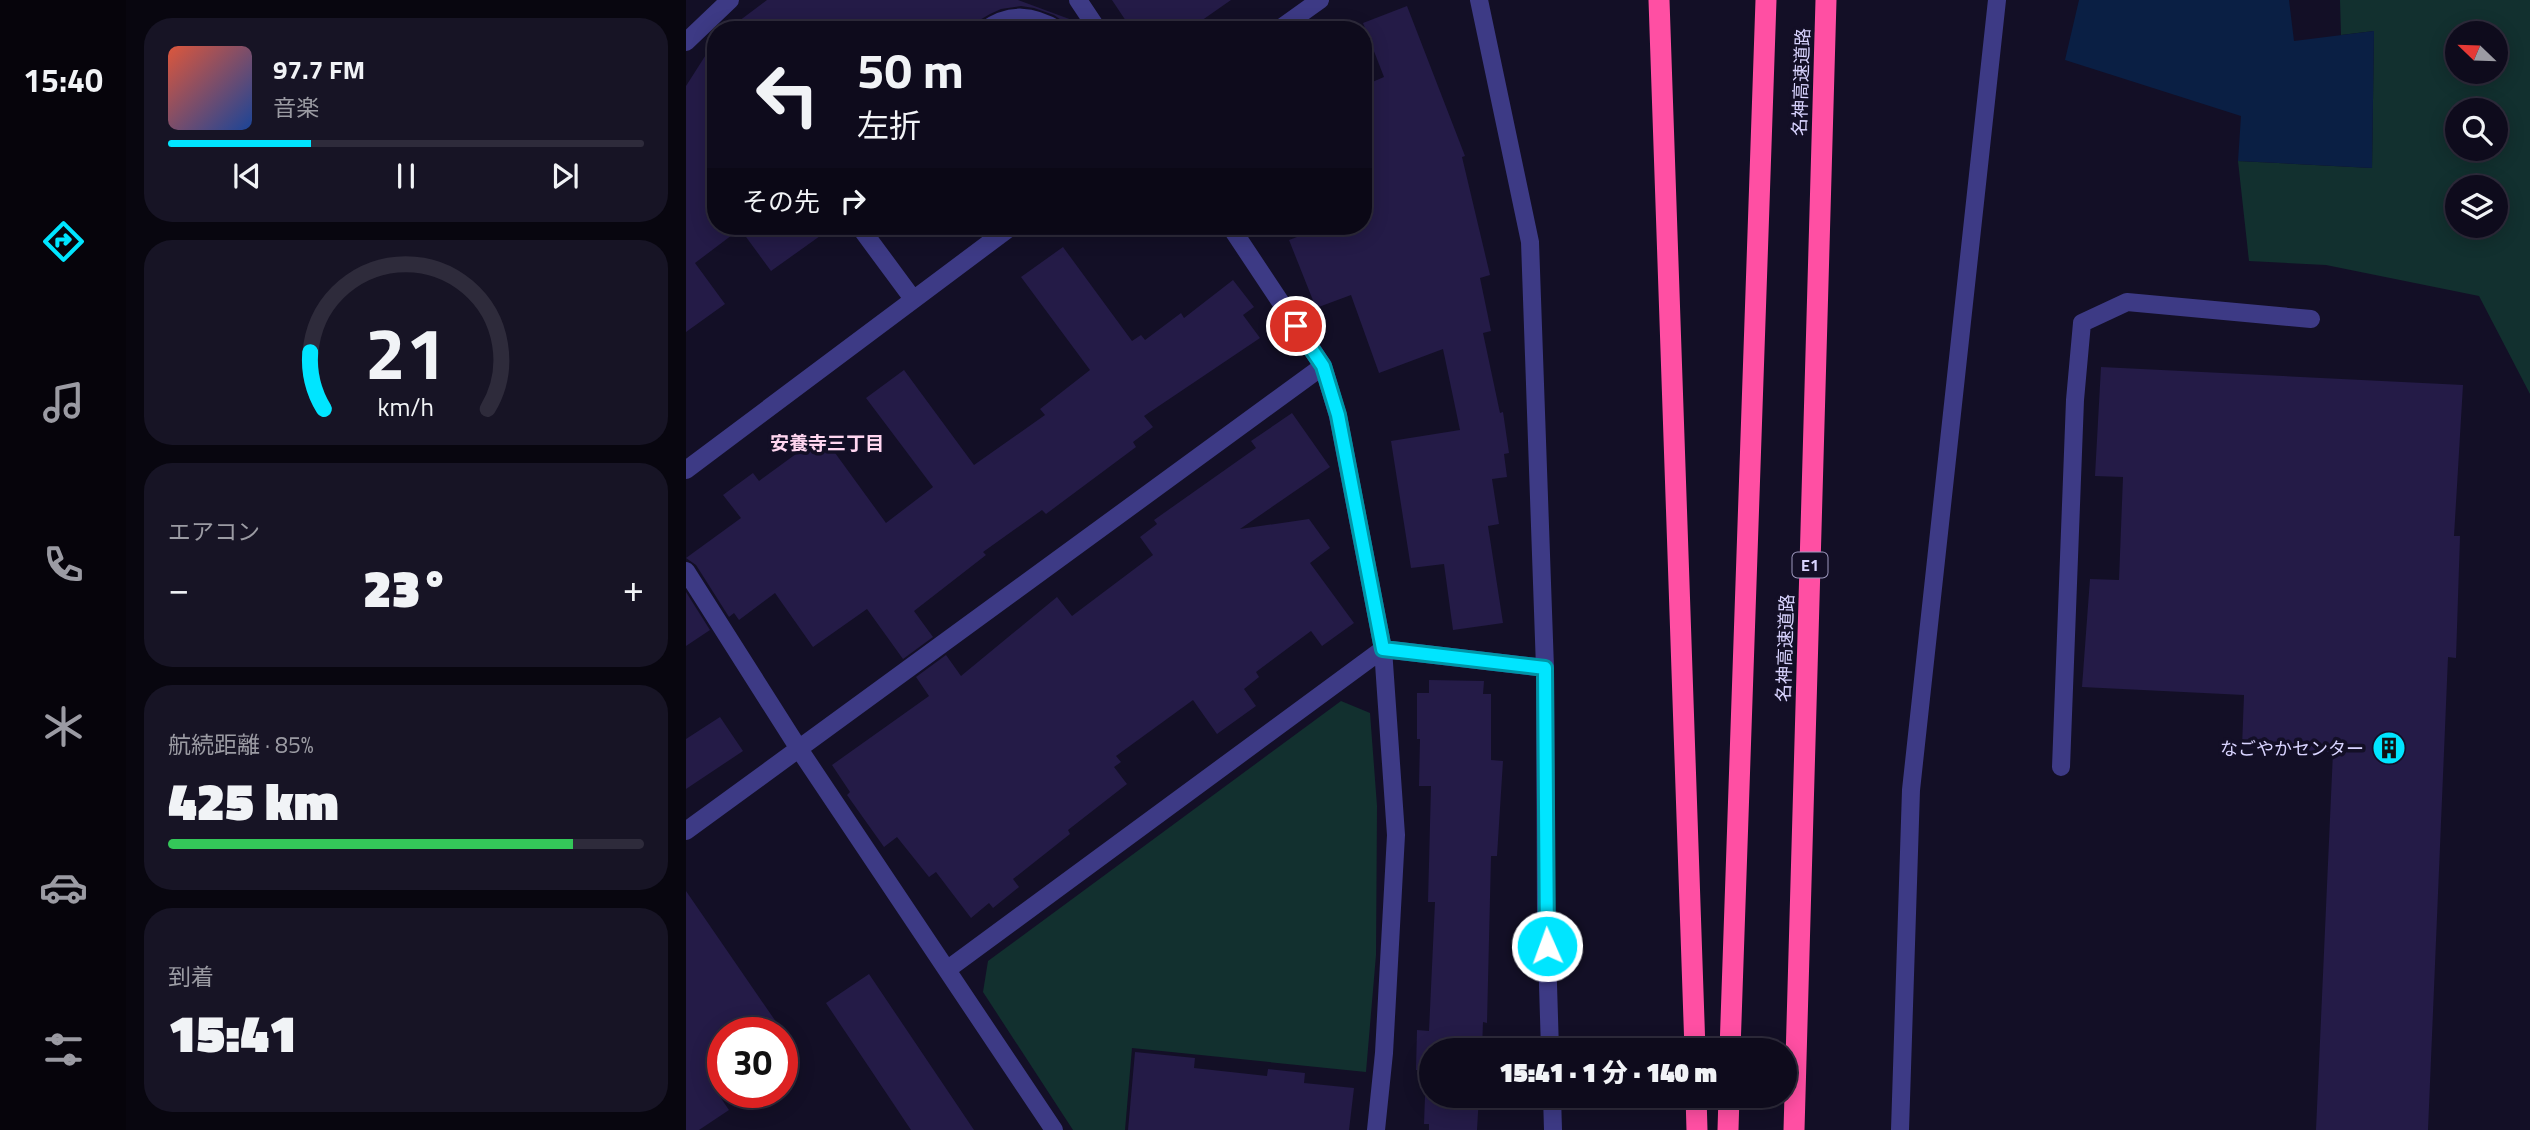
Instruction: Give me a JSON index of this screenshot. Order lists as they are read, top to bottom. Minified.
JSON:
{"streets":{"highway":["名神高速道路","E1"]},"districts":["安養寺三丁目"],"places":{"building":["なごやかセンター"]},"north":"top left","page":{"tabs":"15:40","turn":["50 m","左折"],"song":["97.7 FM","音楽"],"then":"その先","tile":["エアコン",["航続距離 · 85%","425 km"],["到着","15:41"]],"heat":["−","23°","+"],"limit":"30","trip":"15:41 · 1 分 · 140 m","gauge":["21","km/h"]}}
